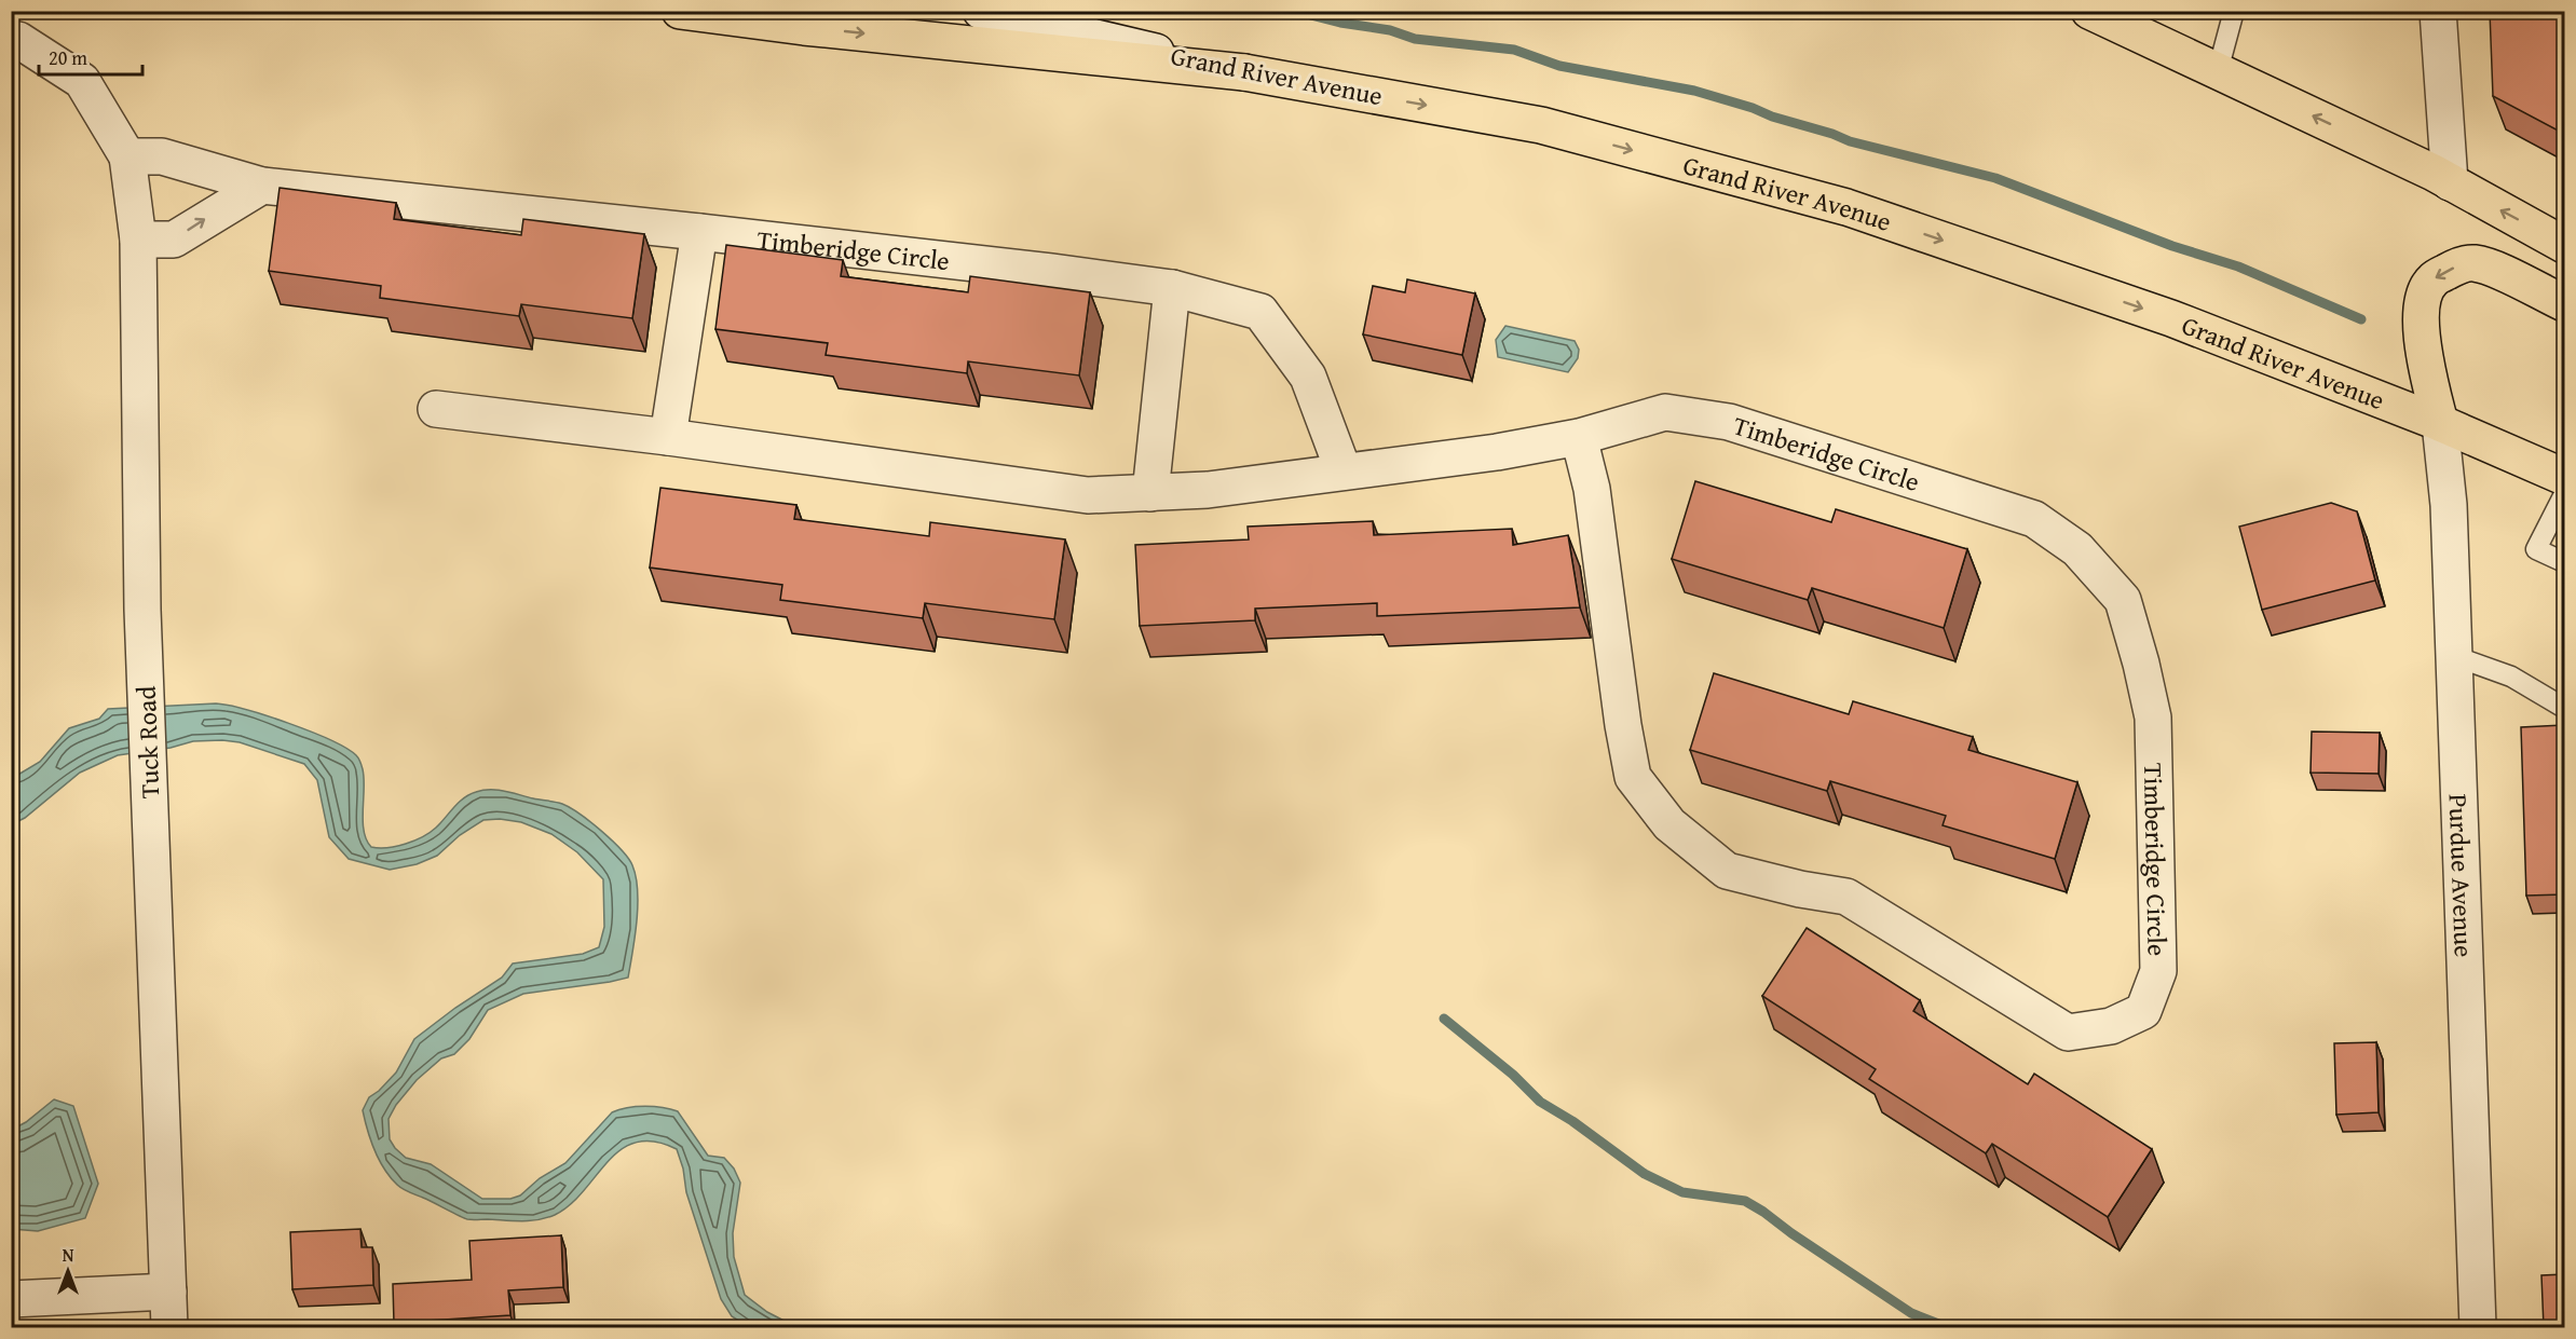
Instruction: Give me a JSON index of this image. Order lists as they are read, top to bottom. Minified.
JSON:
{"streets":{"highway":["Grand River Avenue"],"street":["Timberidge Circle","Tuck Road","Purdue Avenue"]},"crossings":[["Grand River Avenue","Purdue Avenue"],["Timberidge Circle","Tuck Road"]],"one_way":["Grand River Avenue"],"scale_bar":"20 m","north":"top"}
